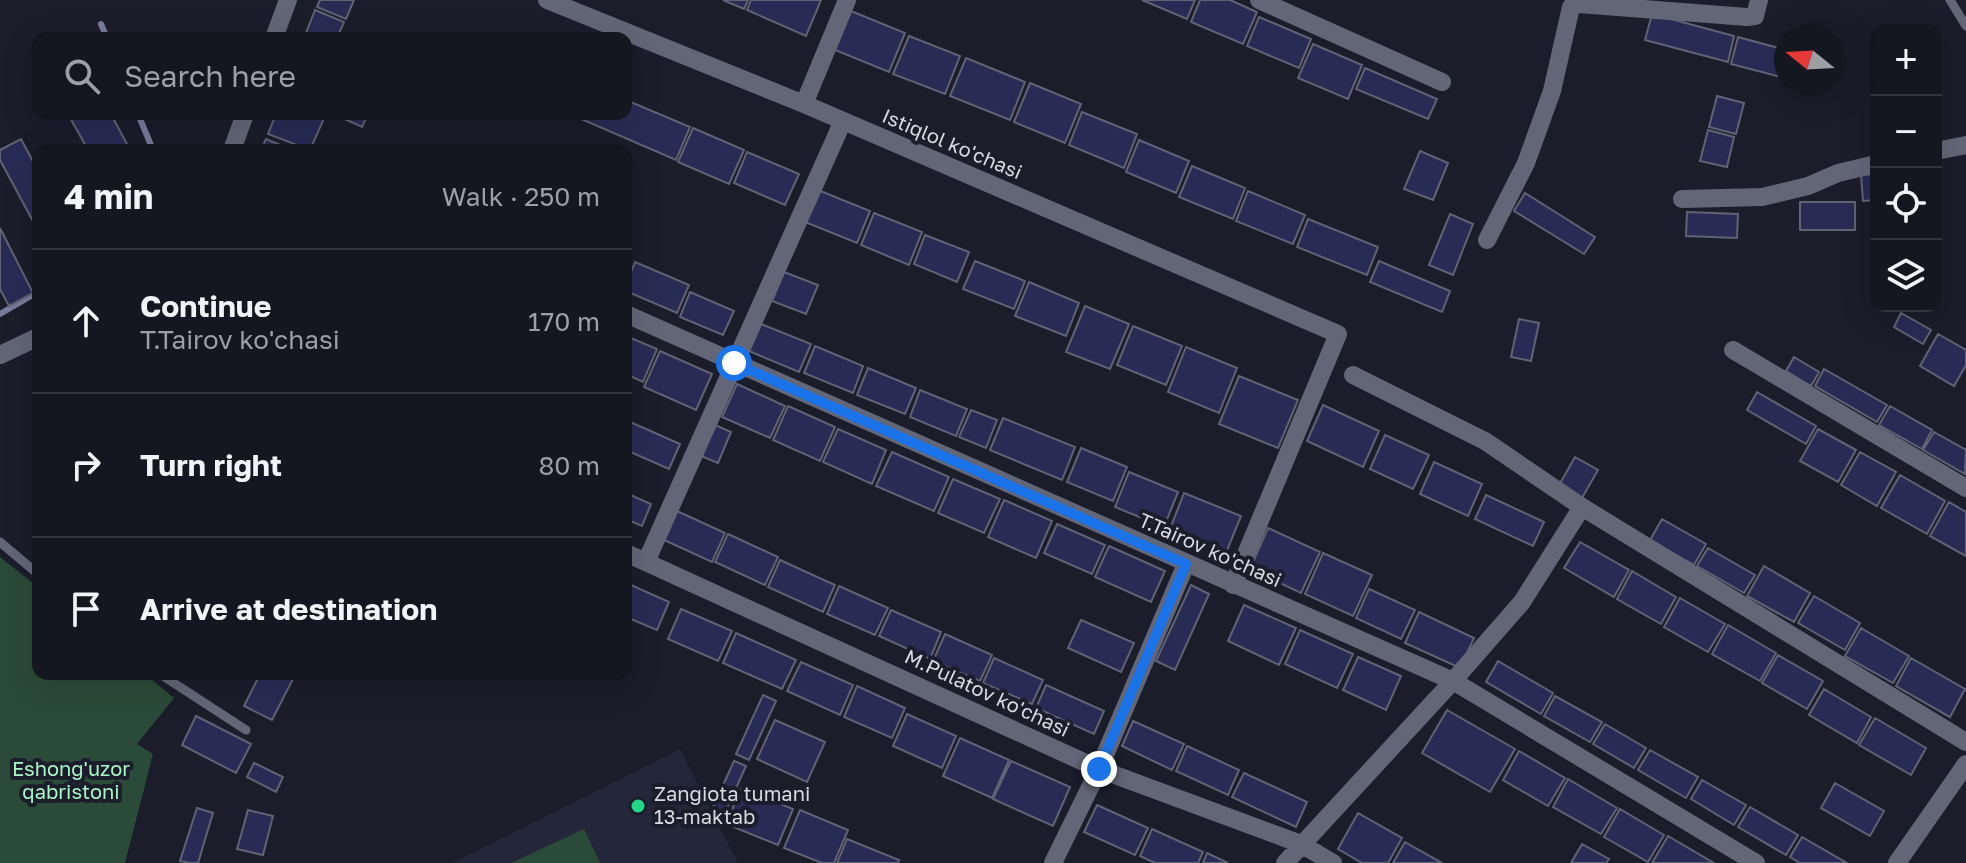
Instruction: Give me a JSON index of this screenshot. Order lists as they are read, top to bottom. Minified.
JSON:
{"streets":{"street":["Istiqlol ko'chasi","T.Tairov ko'chasi","M.Pulatov ko'chasi"]},"crossings":[["Istiqlol ko'chasi","T.Tairov ko'chasi"]],"parks":["Eshong'uzor qabristoni"],"places":["Zangiota tumani 13-maktab"],"north":"left","page":{"map_buttons":["+","−"],"search":"Search here","heading":["4 min","Walk · 250 m"],"list":[["Continue","T.Tairov ko'chasi","170 m"],["Turn right","80 m"],"Arrive at destination"]}}
